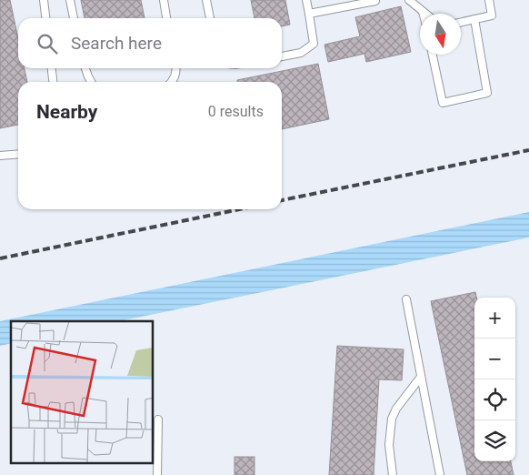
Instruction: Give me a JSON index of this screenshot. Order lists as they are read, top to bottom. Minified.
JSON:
{"north":"bottom","page":{"search":"Search here","heading":["Nearby","0 results"],"map_buttons":["+","−"]}}
